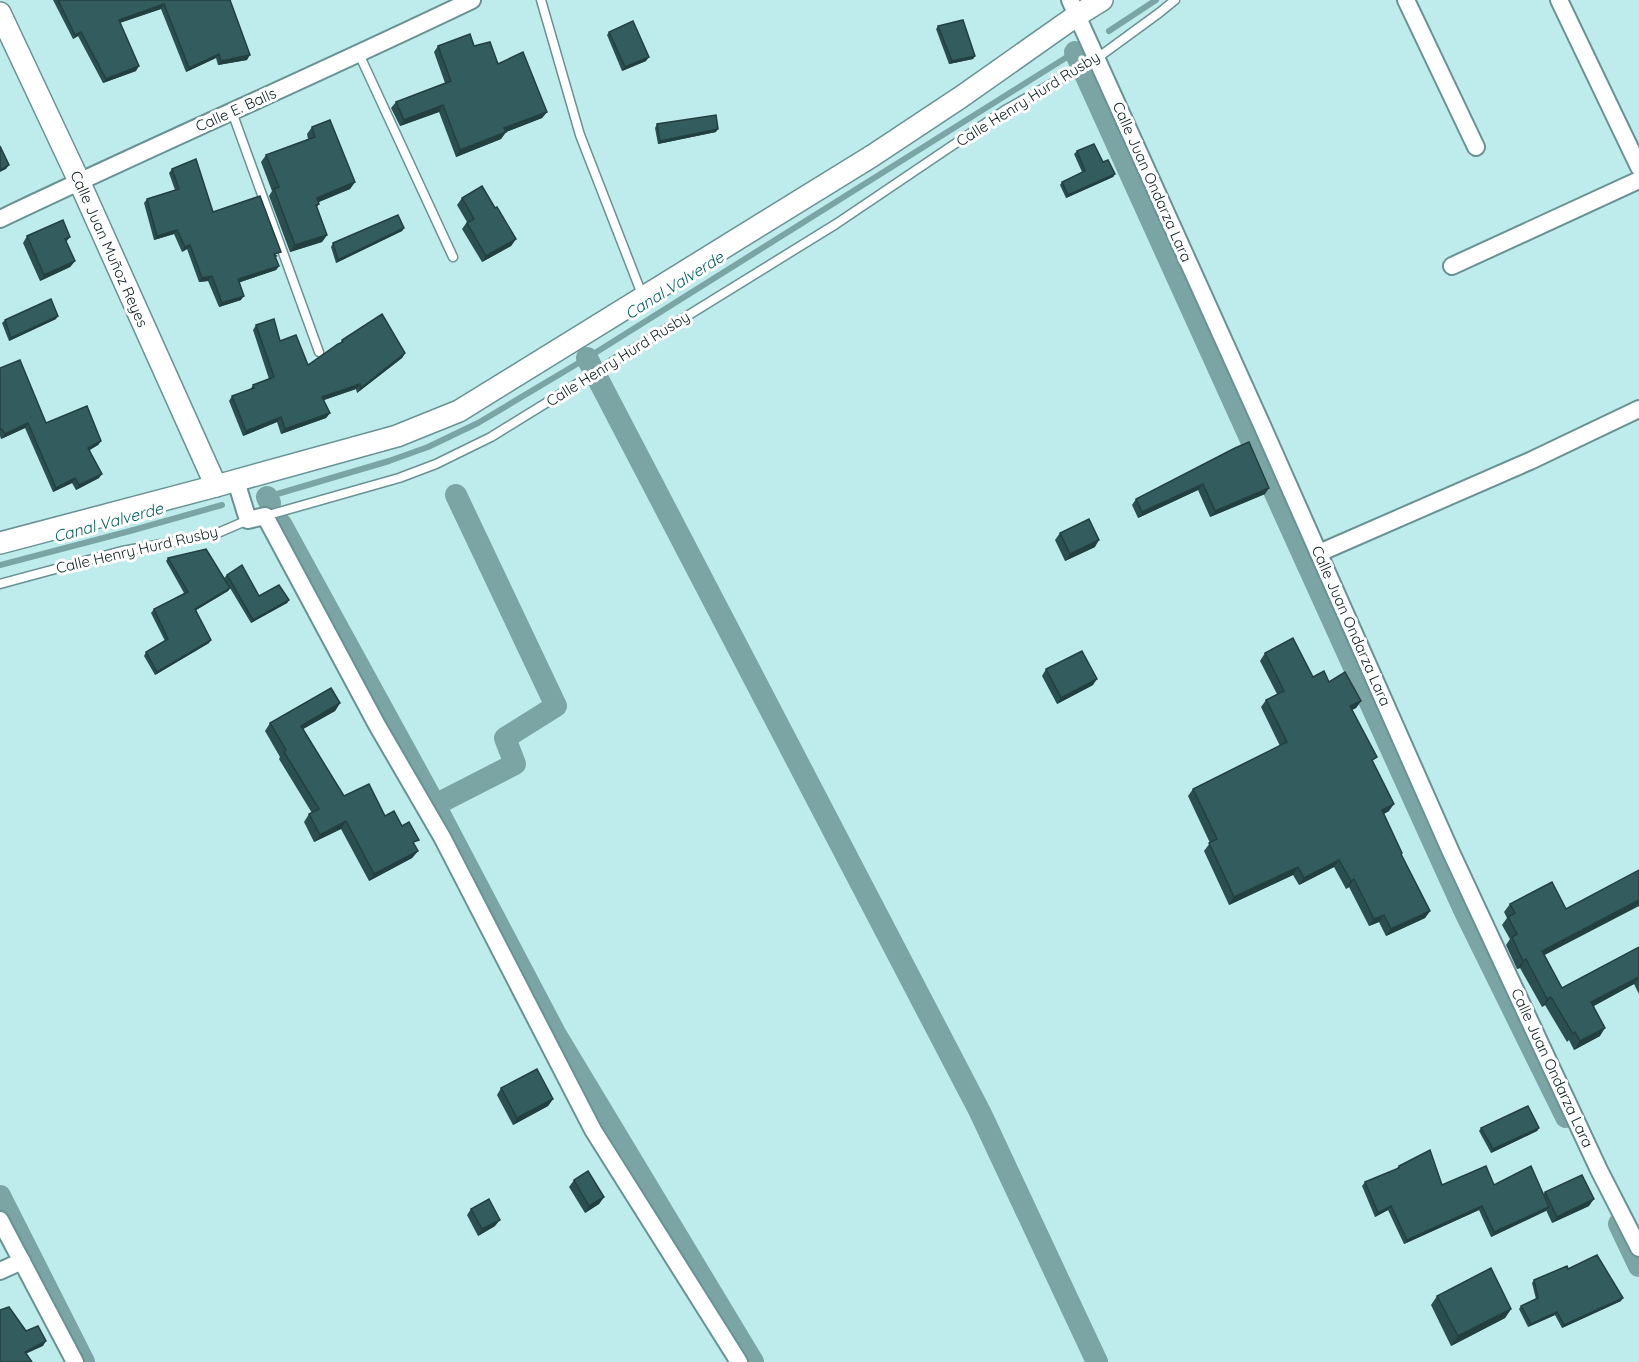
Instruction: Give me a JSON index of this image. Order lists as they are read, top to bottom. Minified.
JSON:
{"streets":{"street":["Calle Henry Hurd Rusby","Calle E. Balls","Calle Juan Ondarza Lara","Calle Juan Muñoz Reyes"]},"crossings":[["Calle Henry Hurd Rusby","Calle Juan Ondarza Lara"],["Calle E. Balls","Calle Juan Muñoz Reyes"]],"water":["Canal Valverde"]}
